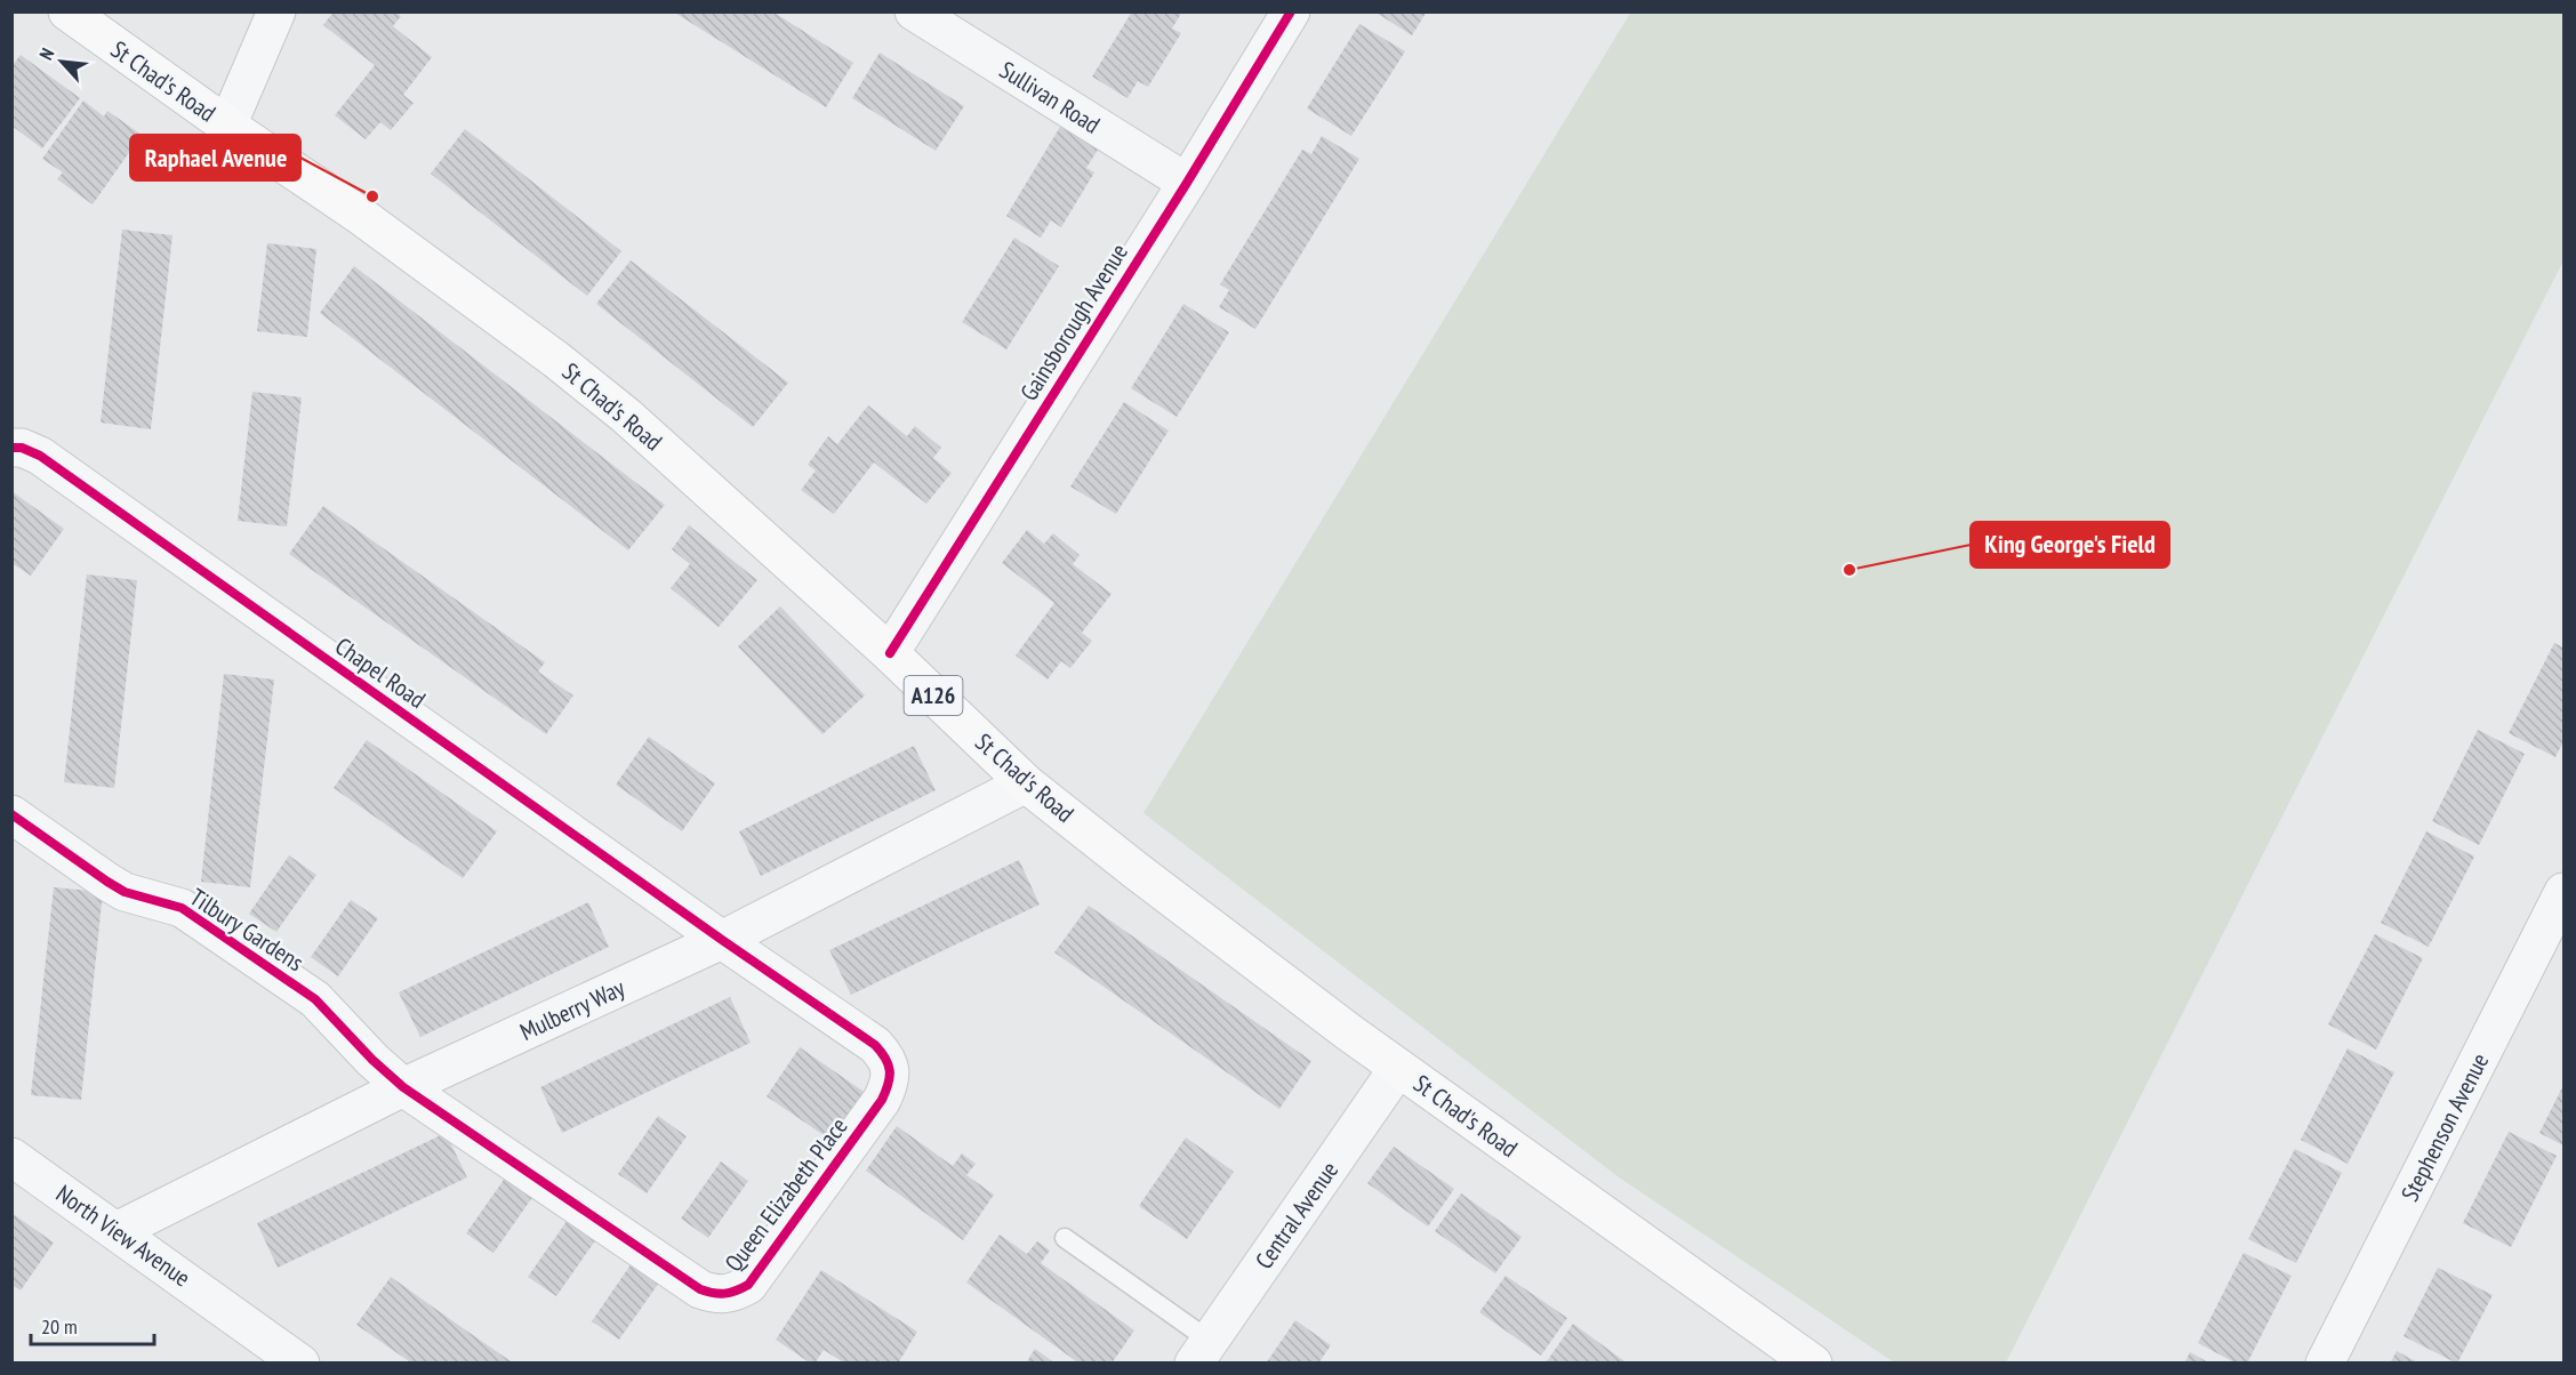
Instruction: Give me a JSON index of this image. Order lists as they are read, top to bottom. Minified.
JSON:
{"streets":{"main road":["St Chad's Road","A126"],"street":["Sullivan Road","Gainsborough Avenue","Chapel Road","Tilbury Gardens","Mulberry Way","Stephenson Avenue","Queen Elizabeth Place","Central Avenue","North View Avenue"]},"crossings":[["St Chad's Road","Gainsborough Avenue"],["St Chad's Road","Mulberry Way"],["St Chad's Road","Central Avenue"],["Sullivan Road","Gainsborough Avenue"],["Chapel Road","Mulberry Way"],["Chapel Road","Queen Elizabeth Place"],["Tilbury Gardens","Mulberry Way"],["Tilbury Gardens","Queen Elizabeth Place"],["Mulberry Way","Queen Elizabeth Place"],["Mulberry Way","North View Avenue"]],"places":["Raphael Avenue","King George's Field"],"scale_bar":"20 m","north":"top left"}
